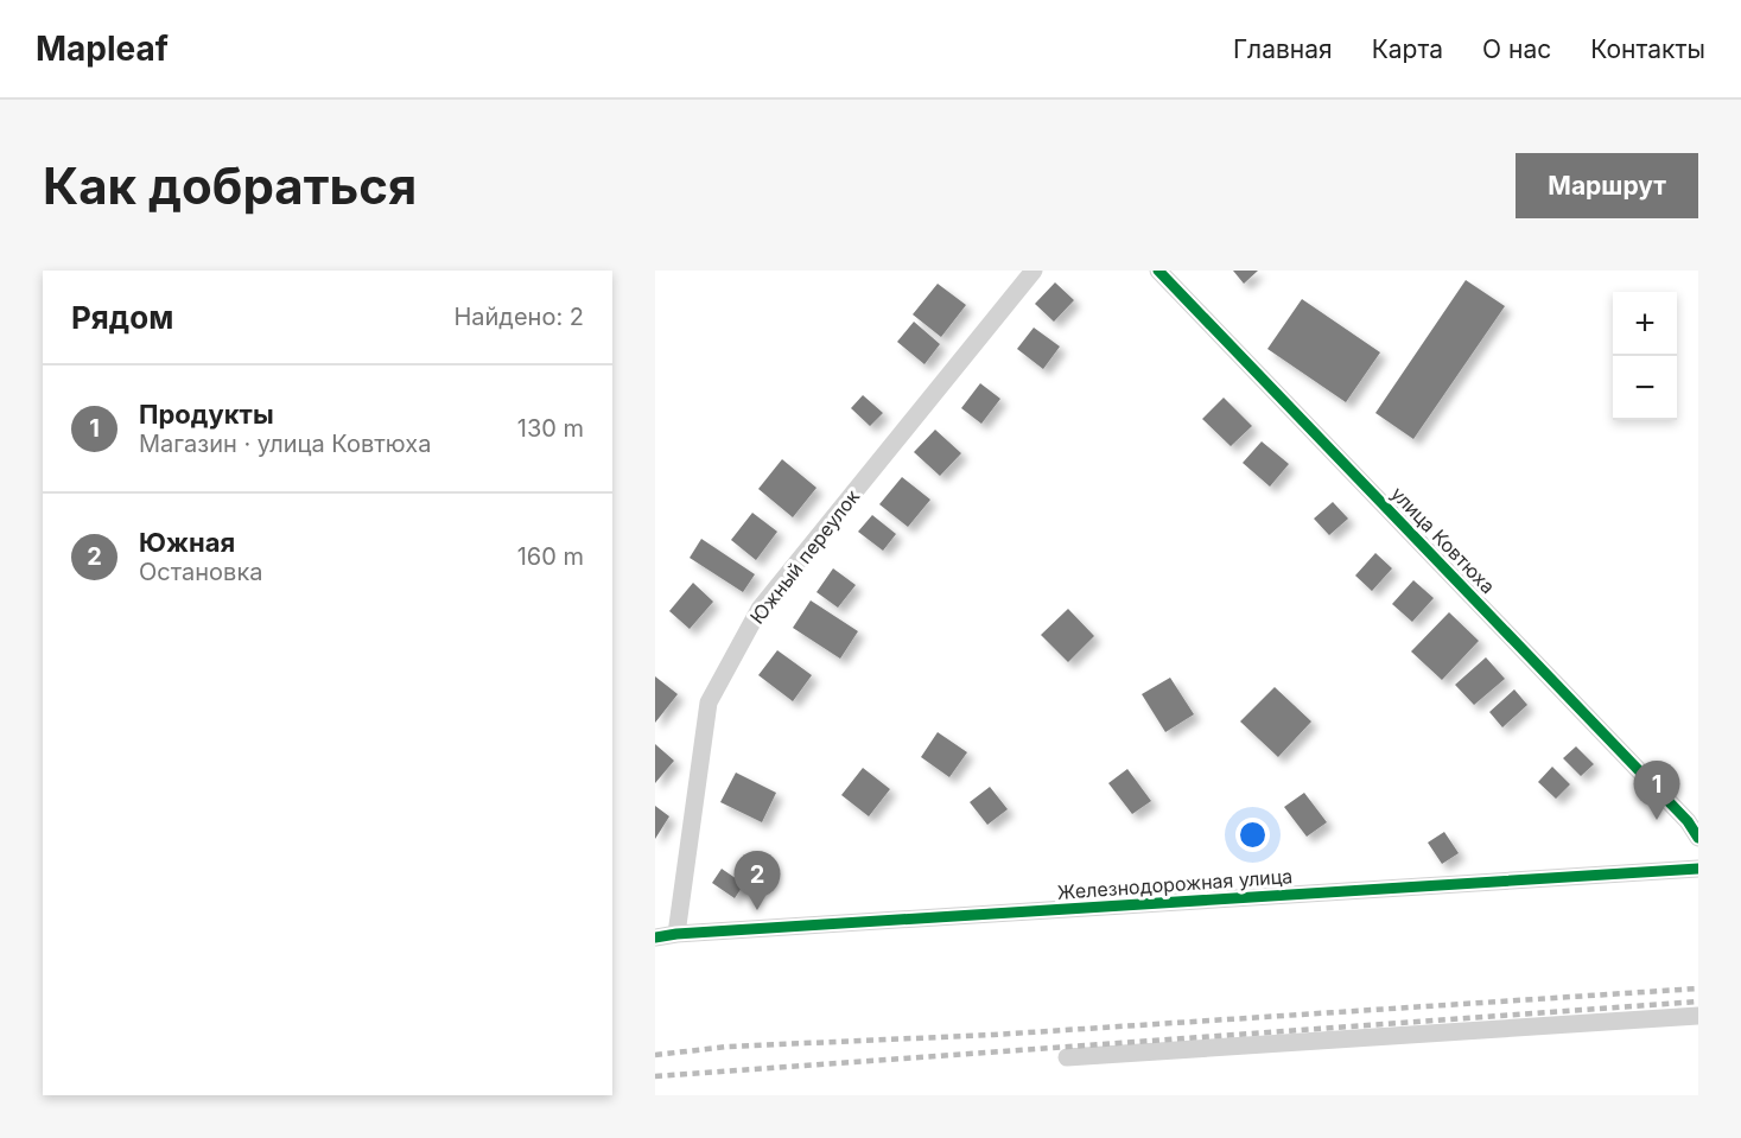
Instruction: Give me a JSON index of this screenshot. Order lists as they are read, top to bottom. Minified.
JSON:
{"streets":{"street":["улица Ковтюха","Южный переулок","Железнодорожная улица"]},"crossings":[["Южный переулок","Железнодорожная улица"]],"page":{"header":"Mapleaf","nav":["Главная","Карта","О нас","Контакты"],"buttons":"Маршрут","title":"Как добраться","heading":["Рядом","Найдено: 2"],"map_buttons":["+","−"],"list":[{"mark":"1","name":"Продукты","note":"Магазин · улица Ковтюха","value":"130 m"},{"mark":"2","name":"Южная","note":"Остановка","value":"160 m"}],"pins":["1","2"]}}
